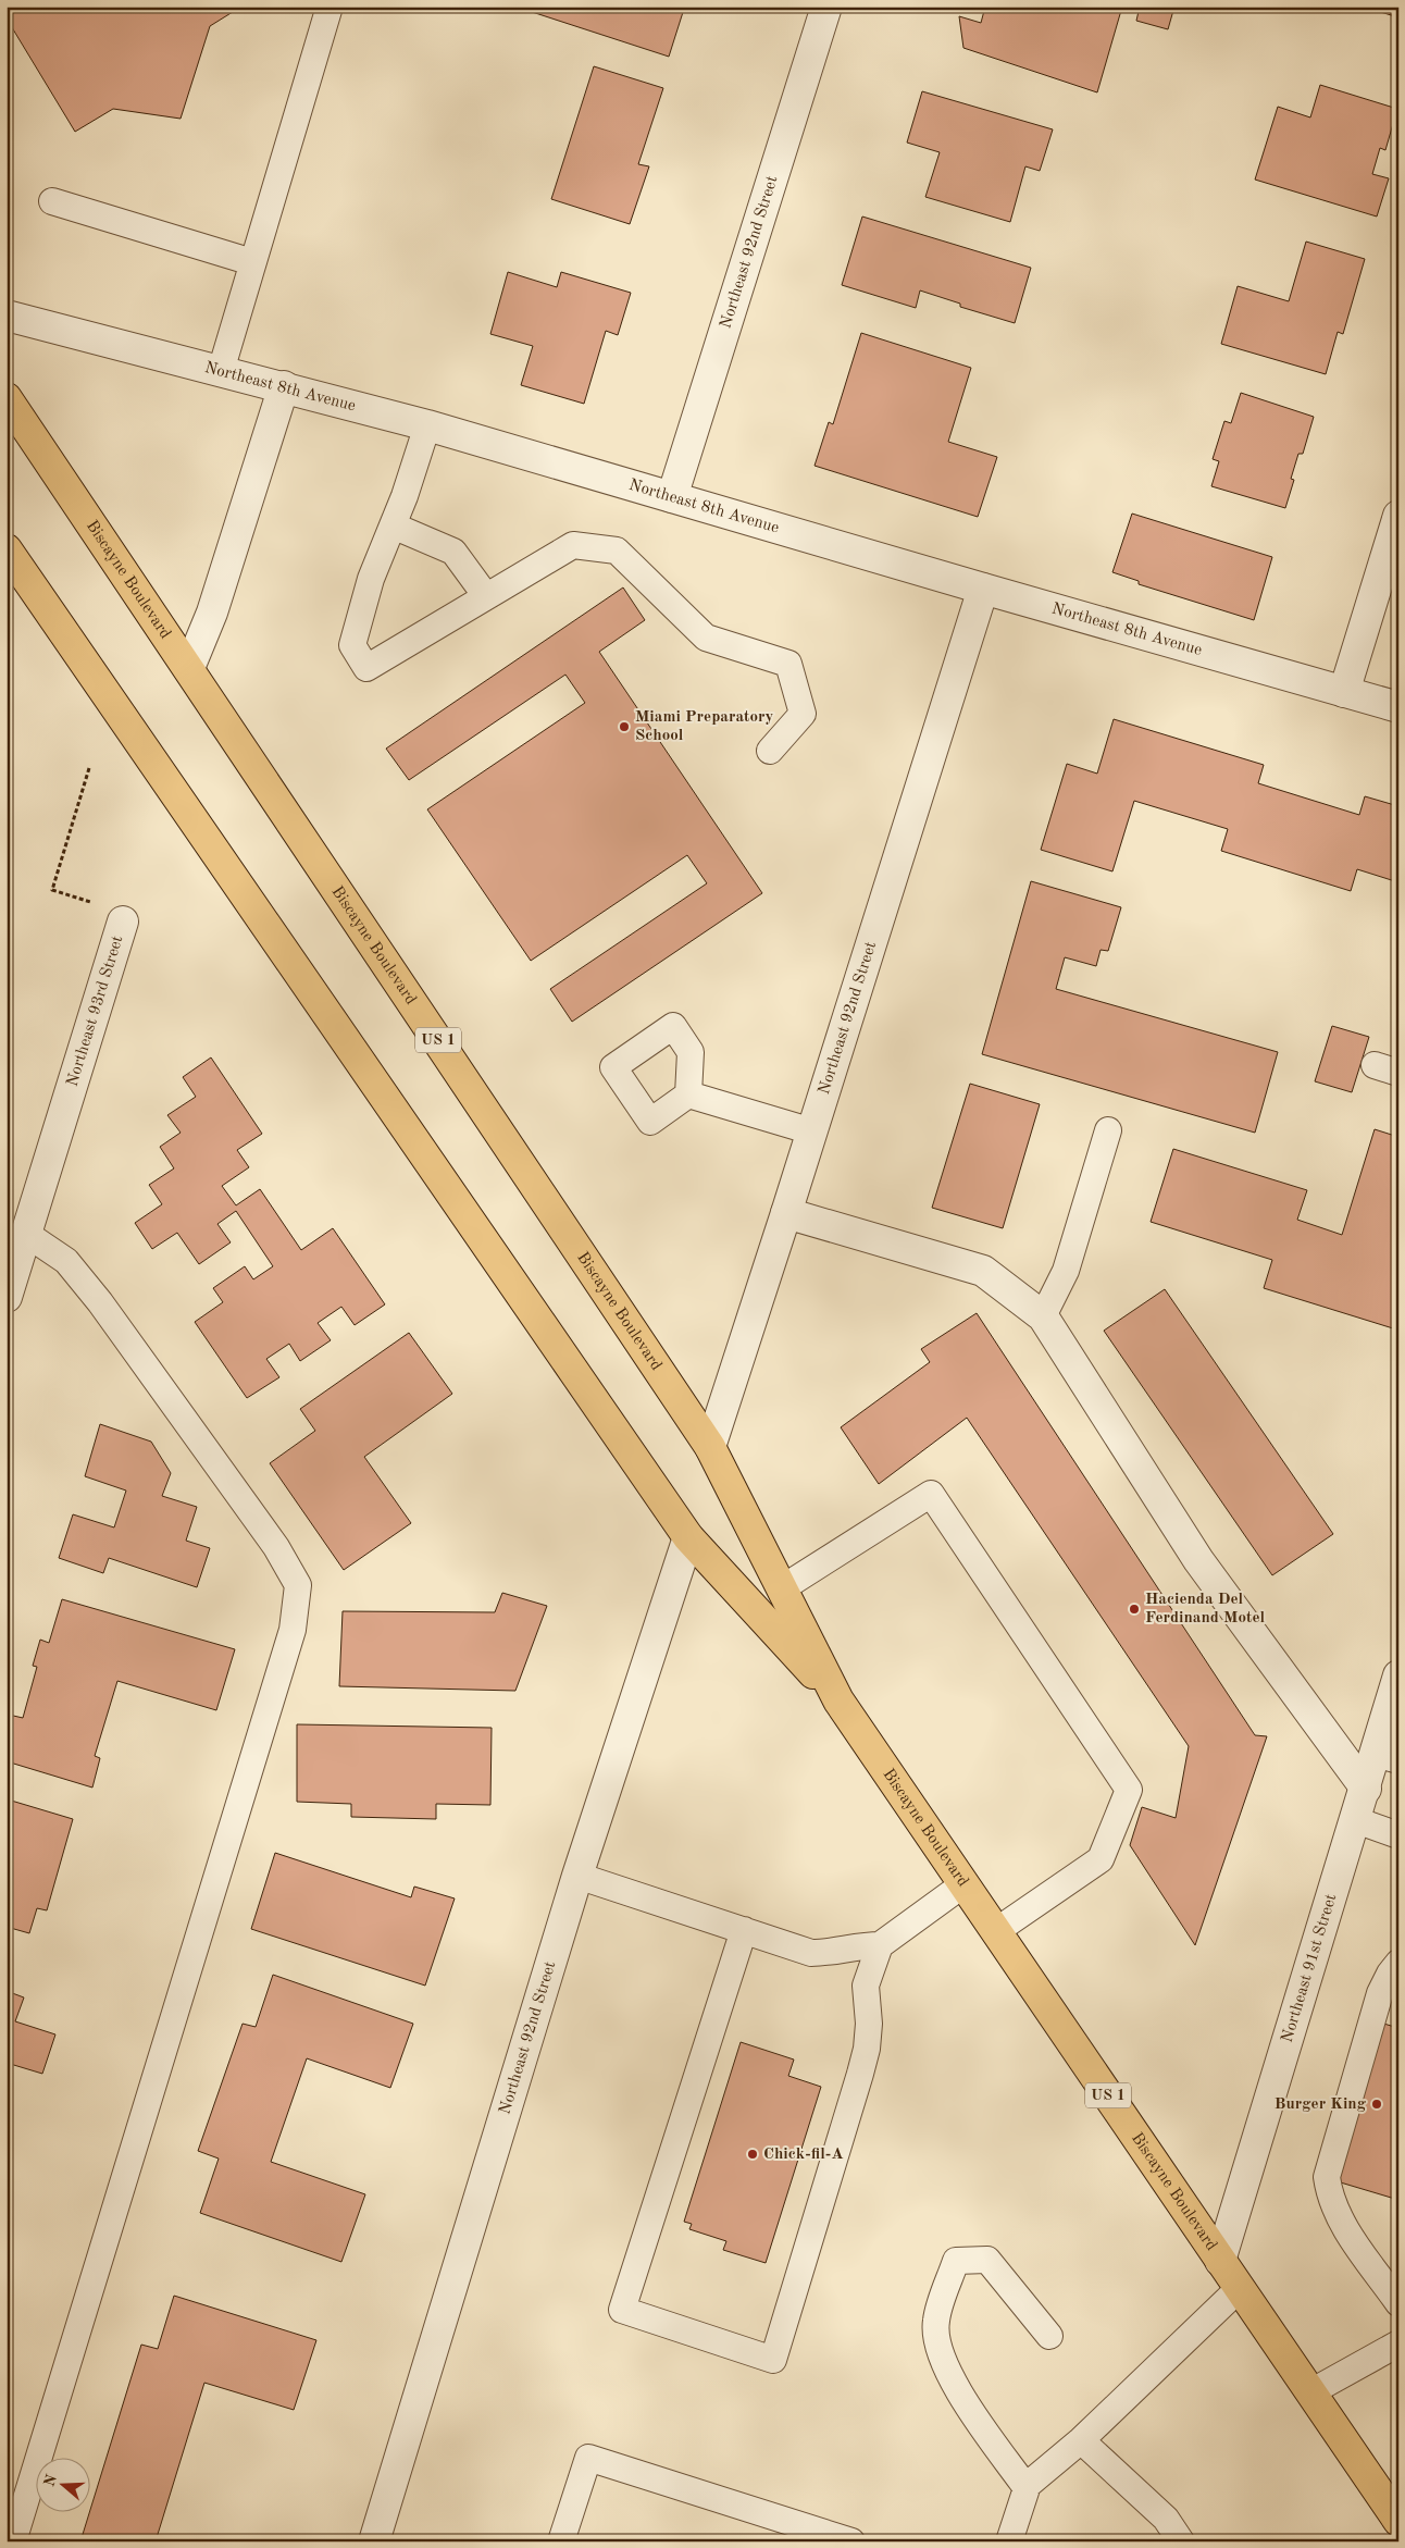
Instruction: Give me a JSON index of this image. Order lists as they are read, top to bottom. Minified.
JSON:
{"streets":{"main road":["Biscayne Boulevard","US 1"],"street":["Northeast 92nd Street","Northeast 8th Avenue","Northeast 93rd Street","Northeast 91st Street"]},"crossings":[["Northeast 92nd Street","Northeast 8th Avenue"],["Northeast 92nd Street","Biscayne Boulevard"],["Biscayne Boulevard","Northeast 91st Street"]],"places":["Miami Preparatory School","Hacienda Del Ferdinand Motel","Burger King","Chick-fil-A"],"north":"left"}
